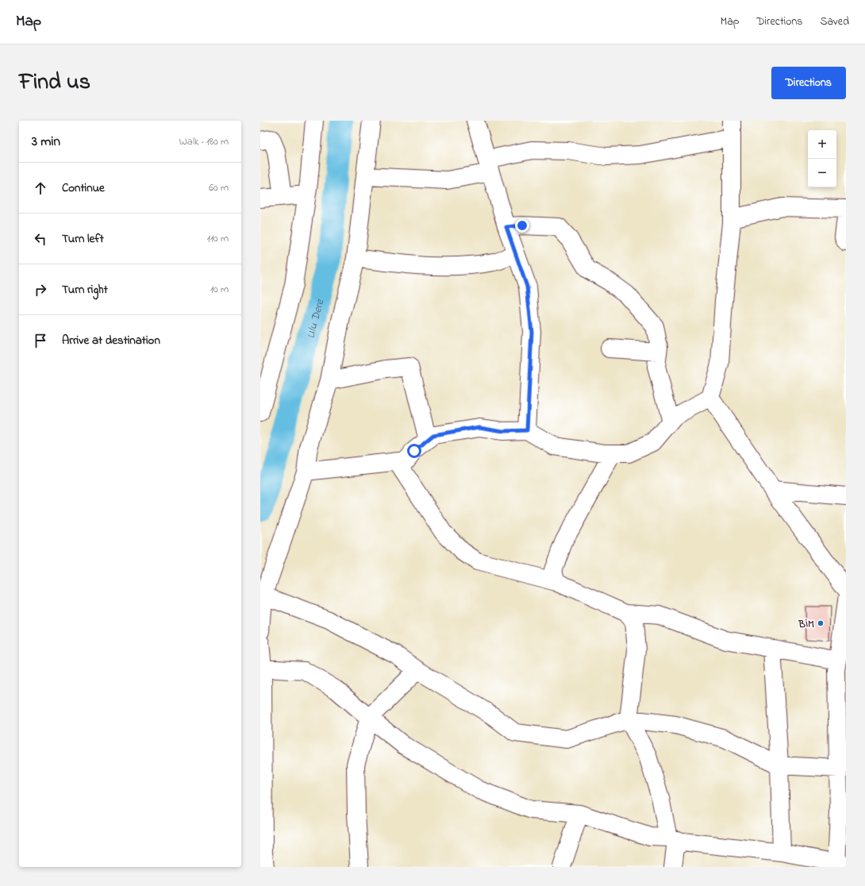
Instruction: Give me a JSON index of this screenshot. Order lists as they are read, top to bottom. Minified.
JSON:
{"water":["Ulu Dere"],"places":["BİM"],"page":{"header":"Map","nav":["Map","Directions","Saved"],"title":"Find us","buttons":"Directions","heading":["3 min","Walk · 180 m"],"map_buttons":["+","−"],"list":[["Continue","60 m"],["Turn left","110 m"],["Turn right","10 m"],"Arrive at destination"]}}
